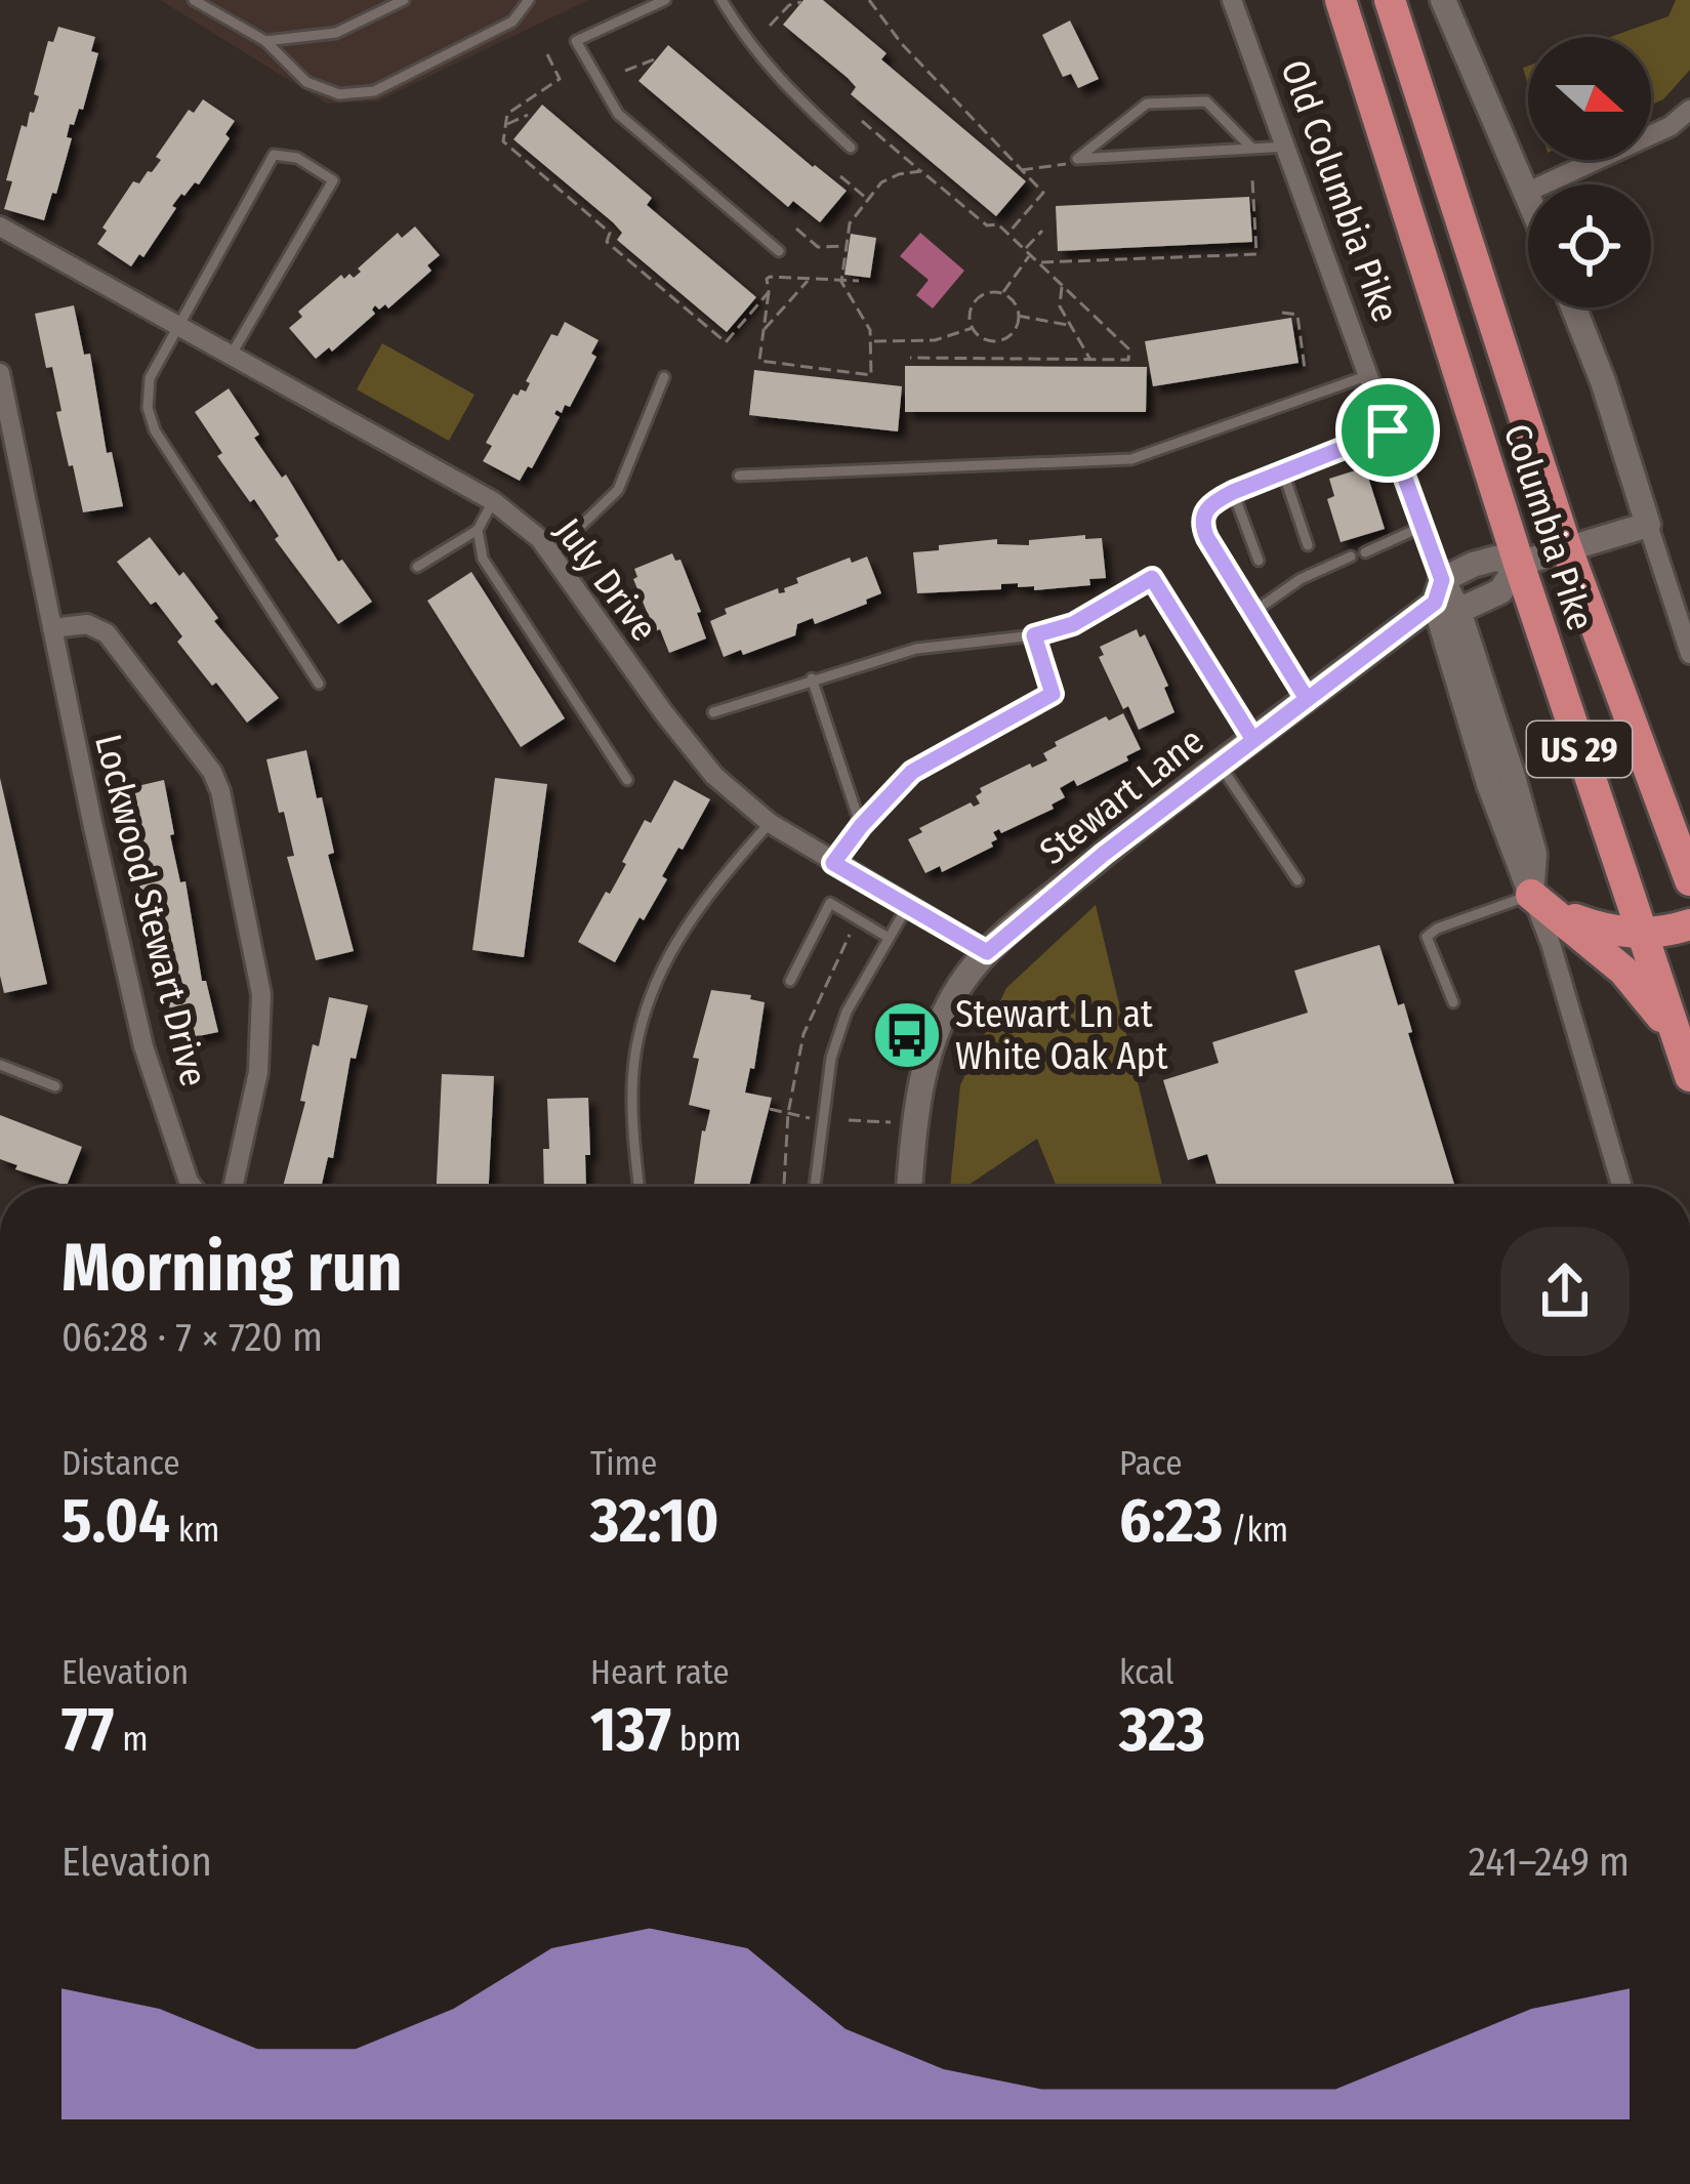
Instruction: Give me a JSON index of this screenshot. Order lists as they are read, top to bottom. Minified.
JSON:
{"streets":{"highway":["Columbia Pike","US 29"],"street":["Old Columbia Pike","July Drive","Stewart Lane","Lockwood Stewart Drive"]},"crossings":[["Old Columbia Pike","Stewart Lane"],["Columbia Pike","Stewart Lane"],["July Drive","Stewart Lane"]],"places":{"bus stop":["Stewart Ln at White Oak Apt"]},"north":"right","page":{"heading":["Morning run","06:28 · 7 × 720 m"],"stats":[["Distance","5.04 km"],["Time","32:10"],["Pace","6:23 /km"],["Elevation","77 m"],["Heart rate","137 bpm"],["kcal","323"]],"chart":["Elevation","241–249 m"]}}
